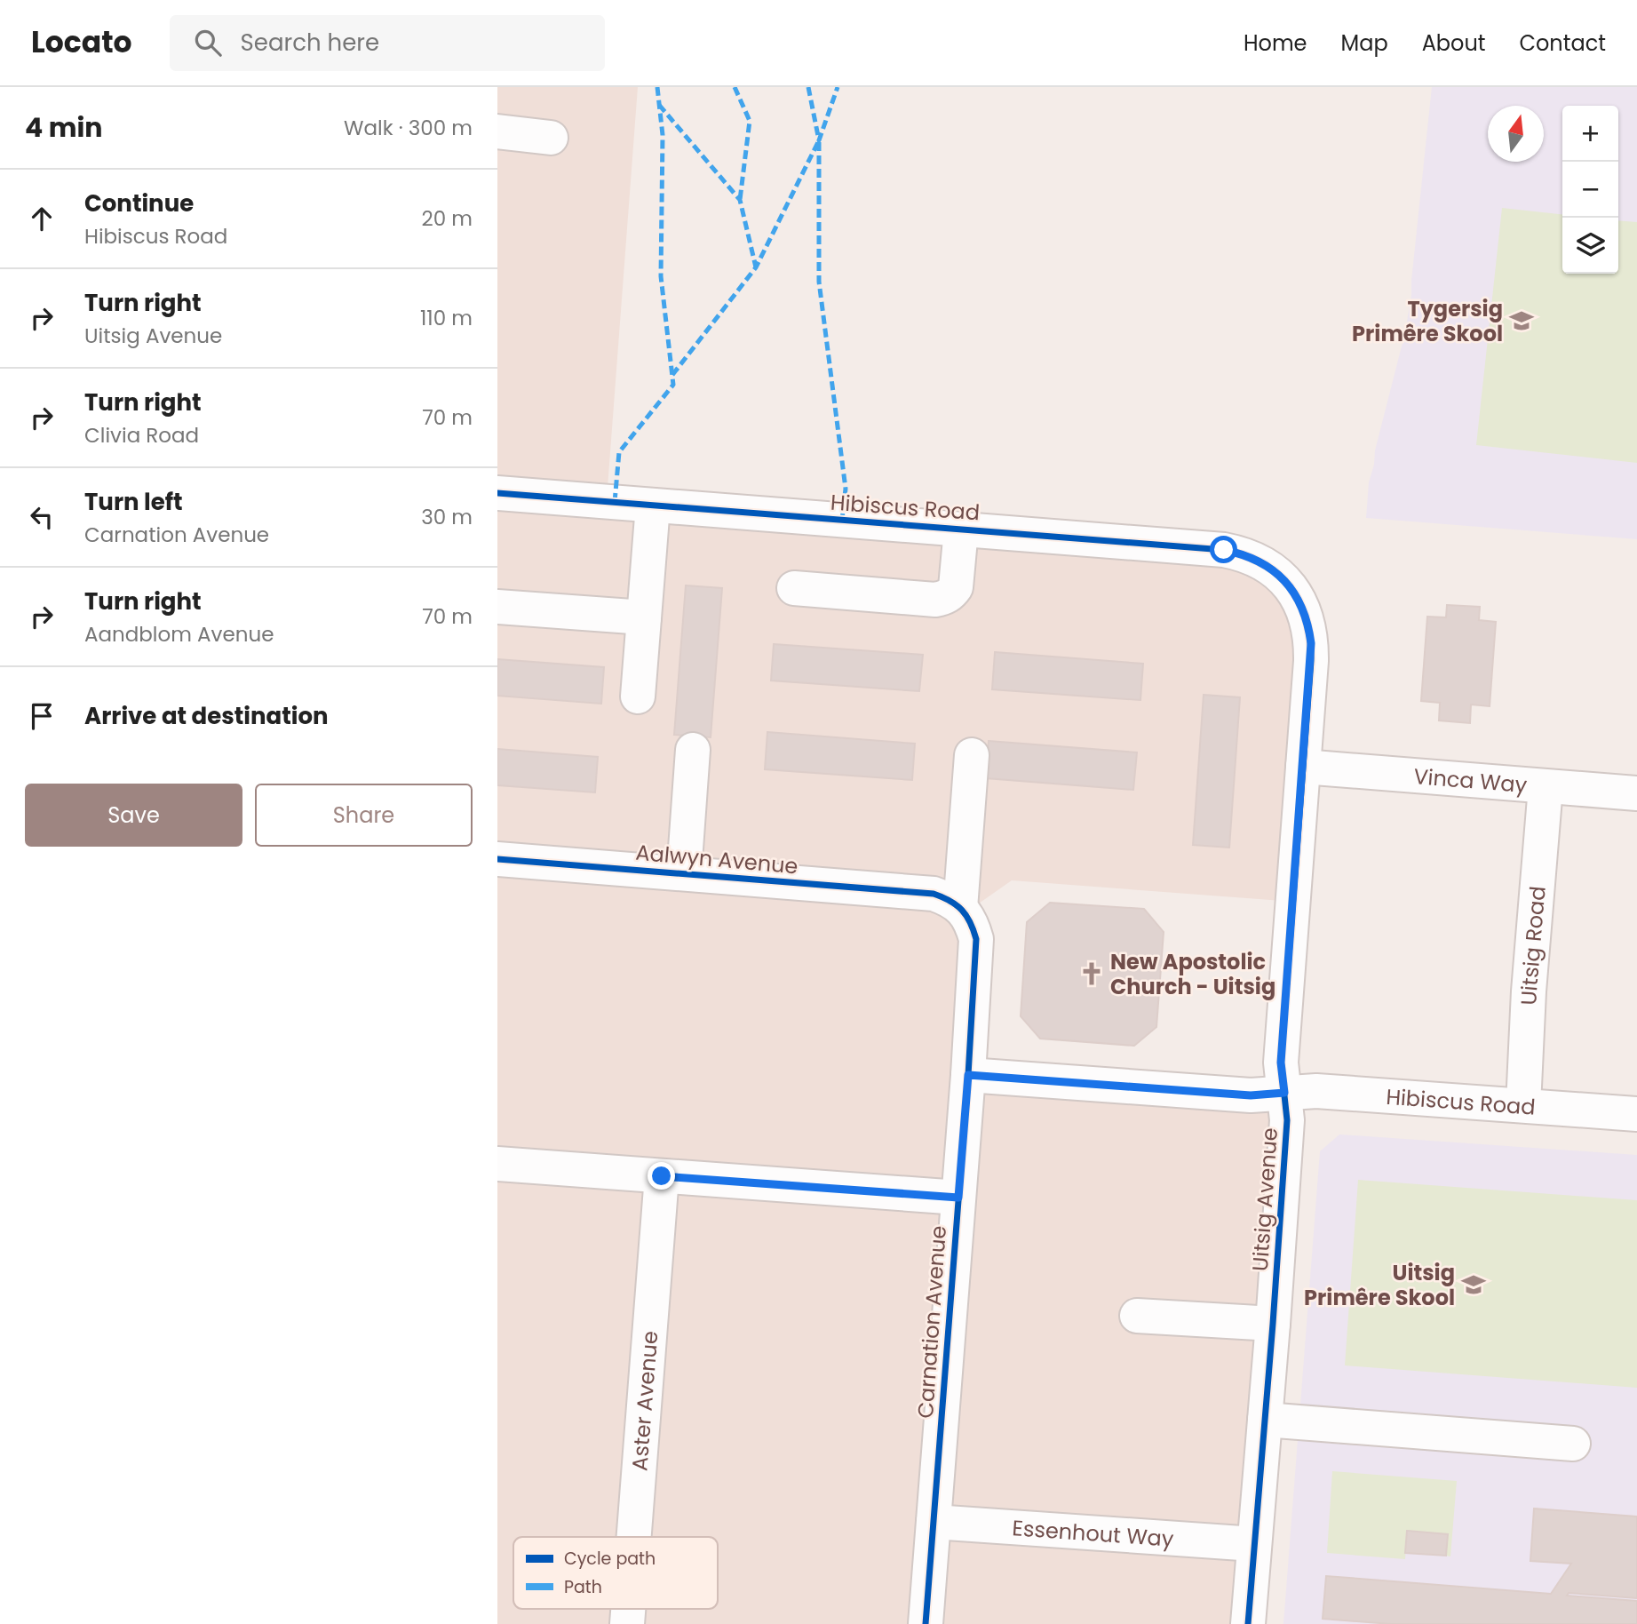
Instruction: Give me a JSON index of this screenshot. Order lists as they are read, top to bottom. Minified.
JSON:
{"streets":{"street":["Hibiscus Road","Vinca Way","Aalwyn Avenue","Uitsig Road","Uitsig Avenue","Carnation Avenue","Aster Avenue","Essenhout Way"]},"crossings":[["Hibiscus Road","Uitsig Road"],["Hibiscus Road","Uitsig Avenue"],["Hibiscus Road","Carnation Avenue"],["Vinca Way","Uitsig Road"],["Vinca Way","Uitsig Avenue"],["Aalwyn Avenue","Carnation Avenue"],["Uitsig Avenue","Essenhout Way"],["Carnation Avenue","Essenhout Way"]],"places":{"school or university":["Tygersig Primêre Skool","Uitsig Primêre Skool"],"church":["New Apostolic Church - Uitsig"]},"legend":["Cycle path","Path"],"north":"top","page":{"header":"Locato","search":"Search here","nav":["Home","Map","About","Contact"],"heading":["4 min","Walk · 300 m"],"map_buttons":["+","−"],"list":[["Continue","Hibiscus Road","20 m"],["Turn right","Uitsig Avenue","110 m"],["Turn right","Clivia Road","70 m"],["Turn left","Carnation Avenue","30 m"],["Turn right","Aandblom Avenue","70 m"],"Arrive at destination"],"buttons":["Save","Share"]}}
